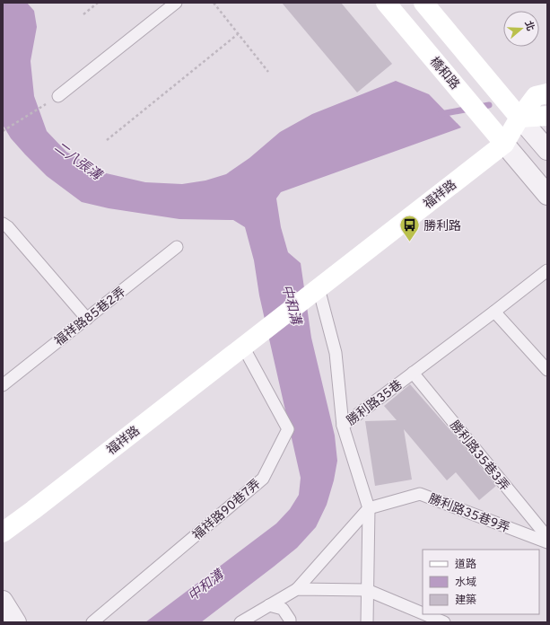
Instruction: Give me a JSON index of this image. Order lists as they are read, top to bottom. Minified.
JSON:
{"streets":{"street":["橋和路","福祥路"],"lane":["福祥路85巷2弄","勝利路35巷","勝利路35巷3弄","福祥路90巷7弄","勝利路35巷9弄"]},"crossings":[["橋和路","福祥路"],["福祥路","福祥路90巷7弄"],["勝利路35巷","勝利路35巷3弄"],["勝利路35巷","勝利路35巷9弄"]],"water":["二八張溝","中和溝"],"places":{"bus stop":["勝利路"]},"legend":["道路","水域","建築"],"north":"right"}
